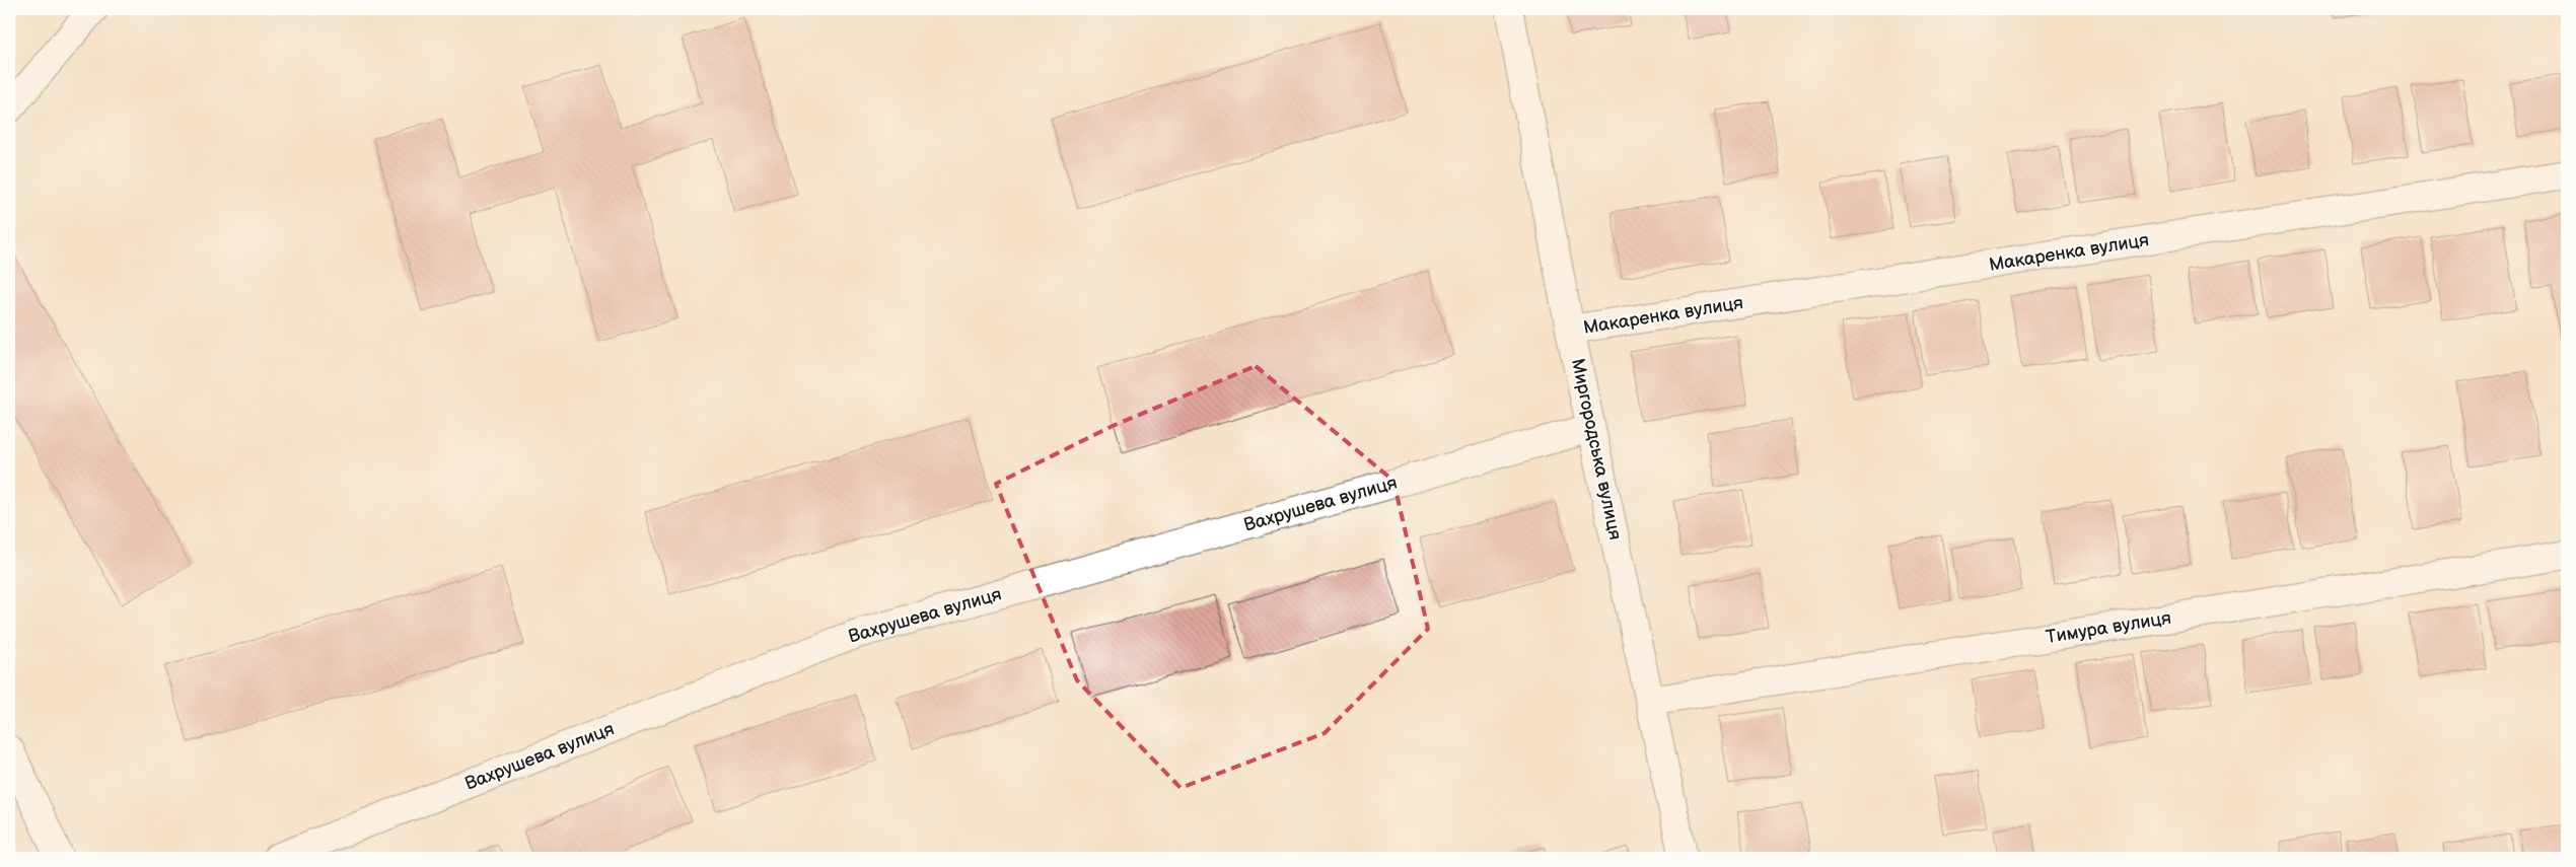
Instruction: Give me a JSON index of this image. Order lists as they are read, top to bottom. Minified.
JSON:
{"streets":{"street":["Макаренка вулиця","Миргородська вулиця","Вахрушева вулиця","Тимура вулиця"]},"crossings":[["Макаренка вулиця","Миргородська вулиця"],["Миргородська вулиця","Вахрушева вулиця"],["Миргородська вулиця","Тимура вулиця"]]}
